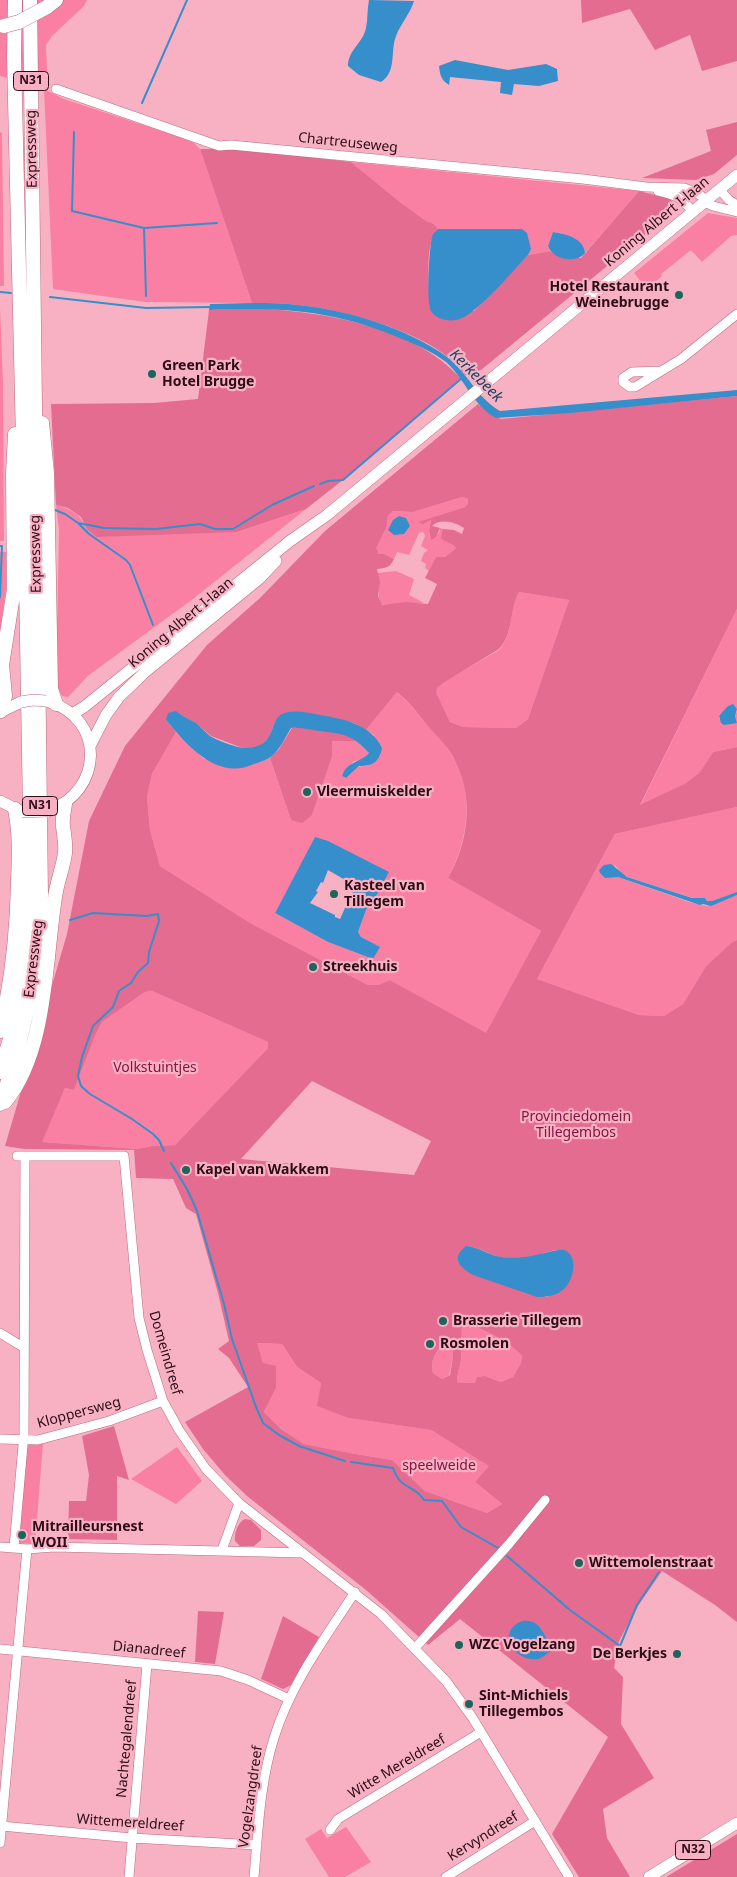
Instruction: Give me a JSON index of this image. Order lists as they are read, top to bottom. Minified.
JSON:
{"streets":{"highway":["N31","Expressweg"],"main road":["Koning Albert I-laan","N32"],"street":["Chartreuseweg","Domeindreef","Kloppersweg","Dianadreef","Nachtegalendreef","Witte Mereldreef","Vogelzangdreef","Wittemereldreef","Kervyndreef"]},"crossings":[["N31","Expressweg"],["N31","Koning Albert I-laan"],["Chartreuseweg","Koning Albert I-laan"],["Domeindreef","Kloppersweg"],["Dianadreef","Nachtegalendreef"],["Dianadreef","Vogelzangdreef"],["Nachtegalendreef","Wittemereldreef"],["Vogelzangdreef","Wittemereldreef"]],"water":["Kerkebeek"],"parks":["Volkstuintjes","Provinciedomein Tillegembos","speelweide"],"places":["Hotel Restaurant Weinebrugge","Green Park Hotel Brugge","Vleermuiskelder","Kasteel van Tillegem","Streekhuis","Kapel van Wakkem","Brasserie Tillegem","Rosmolen","Mitrailleursnest WOII","Wittemolenstraat","WZC Vogelzang","De Berkjes","Sint-Michiels Tillegembos"]}
